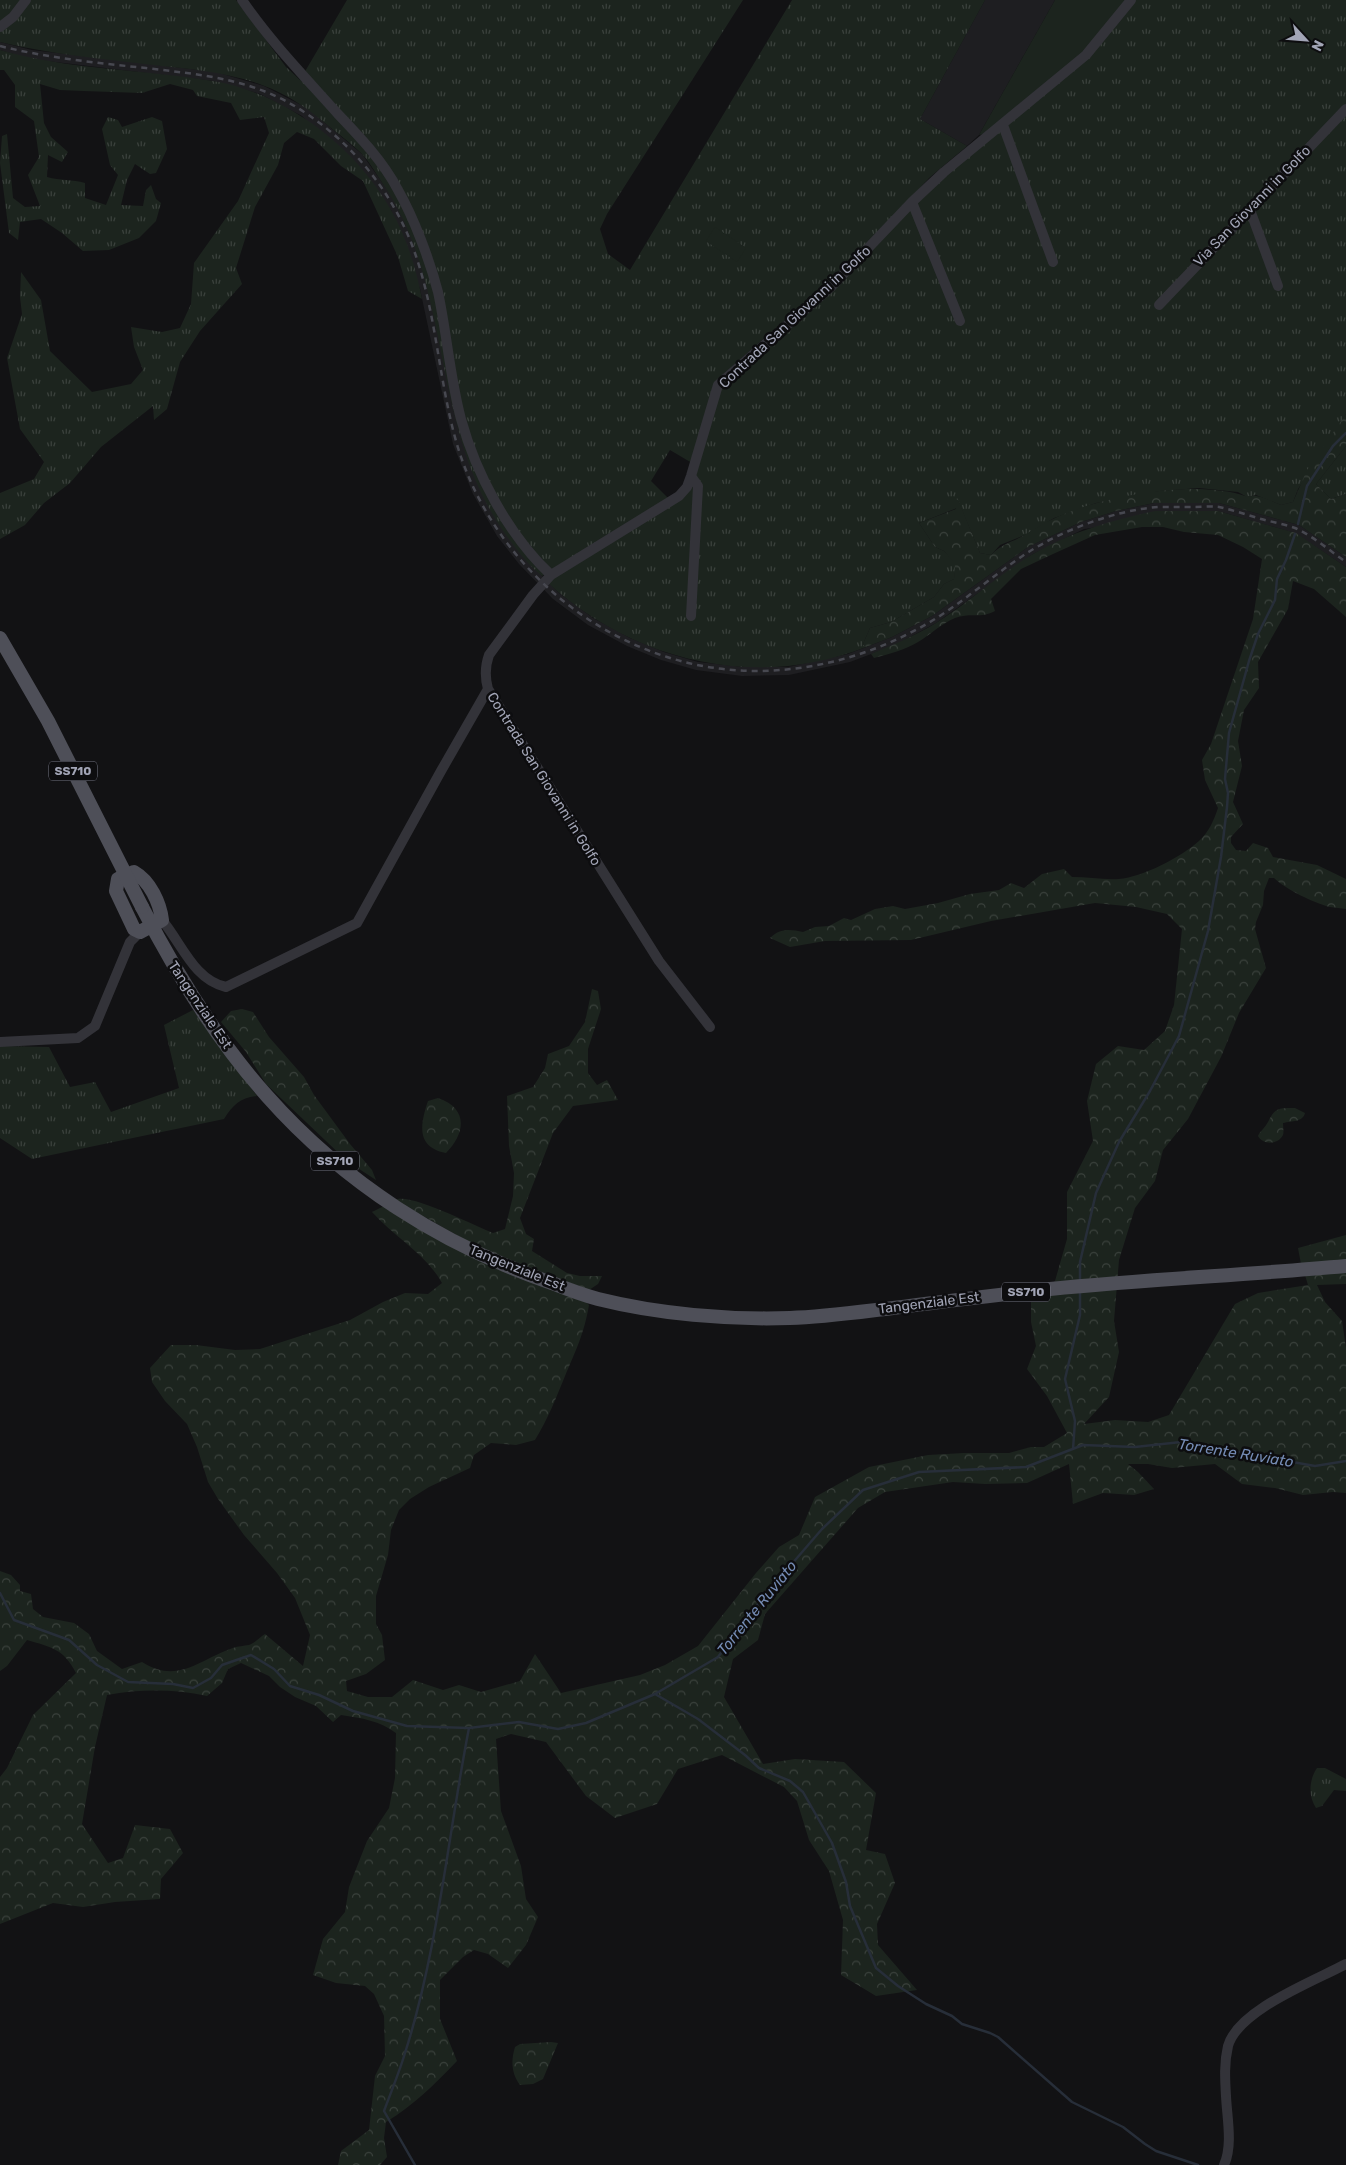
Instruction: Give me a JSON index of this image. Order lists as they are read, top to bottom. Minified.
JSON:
{"streets":{"main road":["SS710","Tangenziale Est"],"street":["Via San Giovanni in Golfo","Contrada San Giovanni in Golfo"]},"water":["Torrente Ruviato"],"north":"bottom right"}
